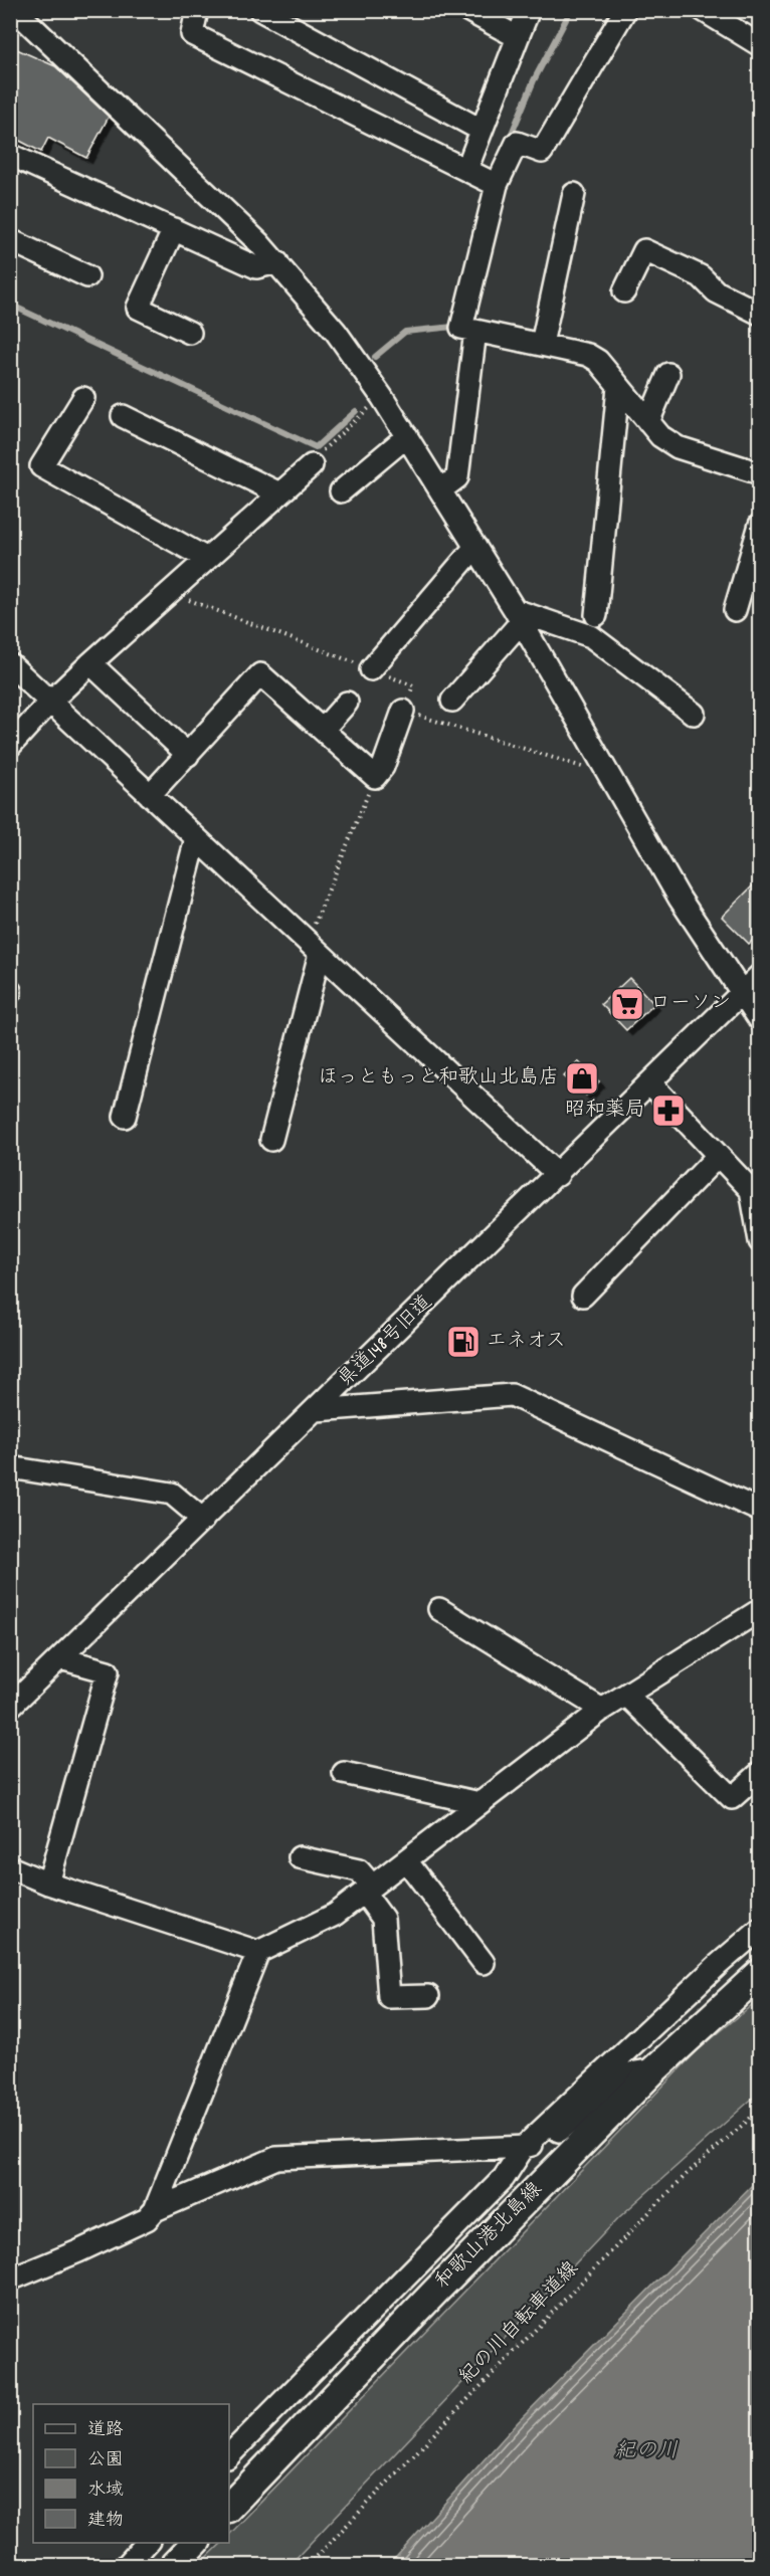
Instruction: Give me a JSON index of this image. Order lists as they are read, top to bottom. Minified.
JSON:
{"streets":{"main road":["和歌山港北島線"],"street":["県道148号旧道"],"path":["紀の川自転車道線"]},"water":["紀の川"],"places":{"supermarket":["ローソン"],"shop":["ほっともっと和歌山北島店"],"pharmacy":["昭和薬局"],"fuel station":["エネオス"]},"legend":["道路","公園","水域","建物"]}
